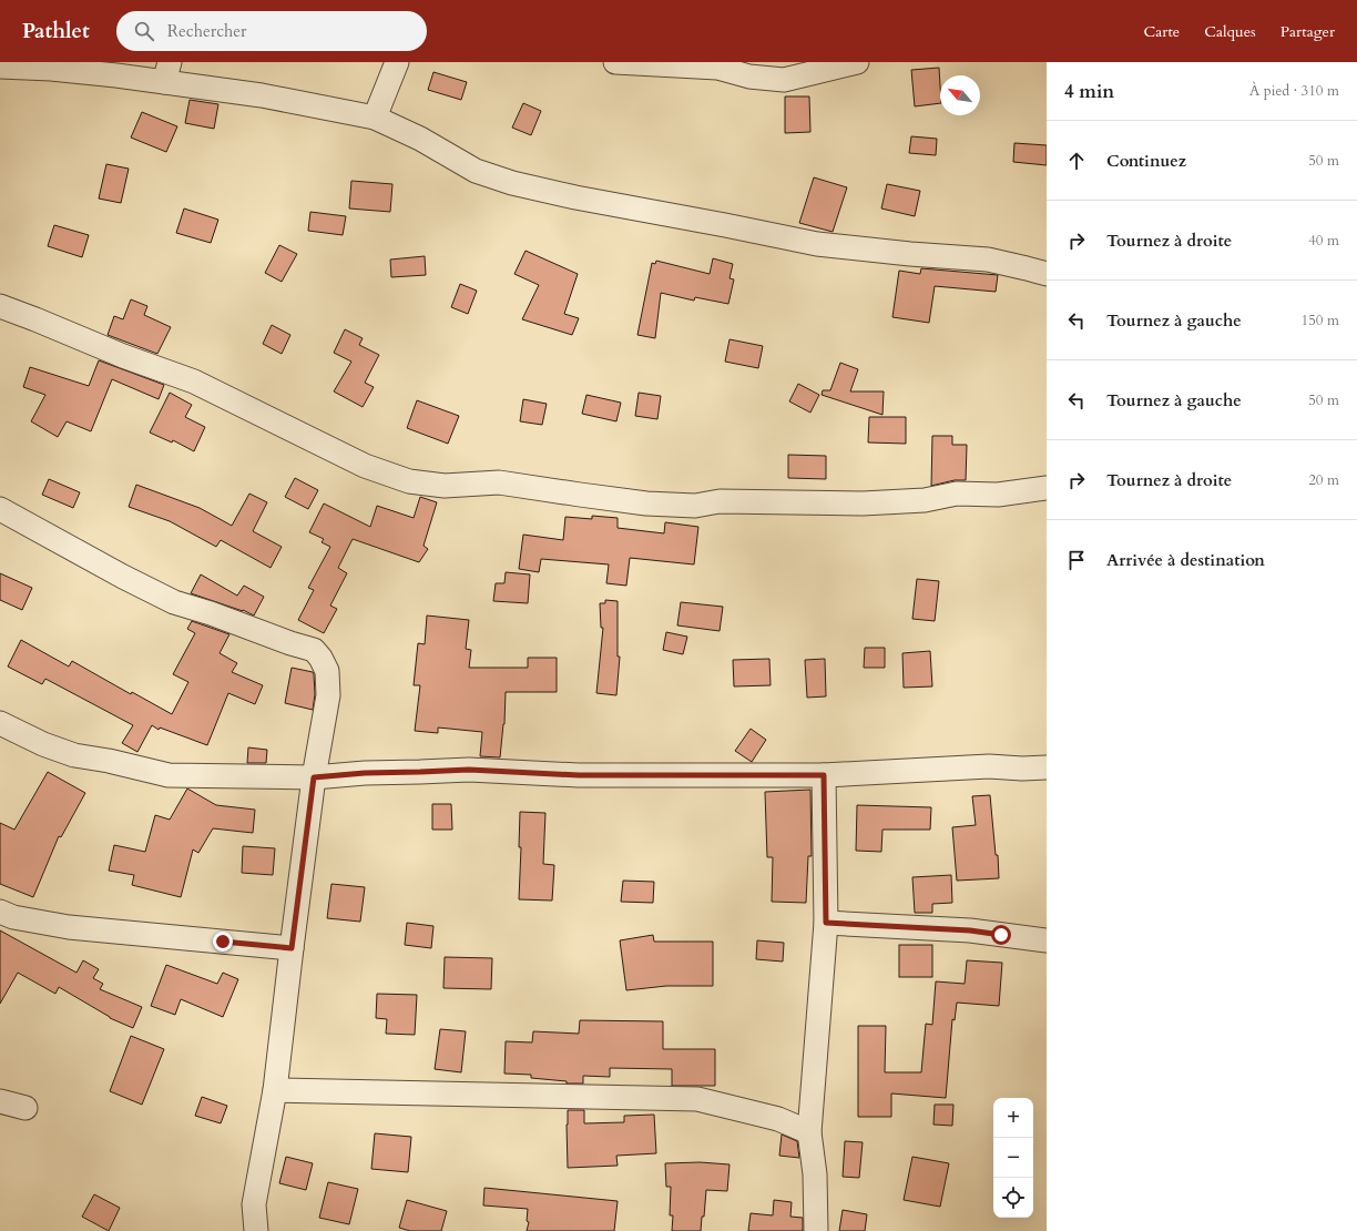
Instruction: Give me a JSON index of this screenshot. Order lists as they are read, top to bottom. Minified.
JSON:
{"north":"top left","page":{"header":"Pathlet","search":"Rechercher","nav":["Carte","Calques","Partager"],"heading":["4 min","À pied · 310 m"],"list":[["Continuez","50 m"],["Tournez à droite","40 m"],["Tournez à gauche","150 m"],["Tournez à gauche","50 m"],["Tournez à droite","20 m"],"Arrivée à destination"],"map_buttons":["+","−"]}}
